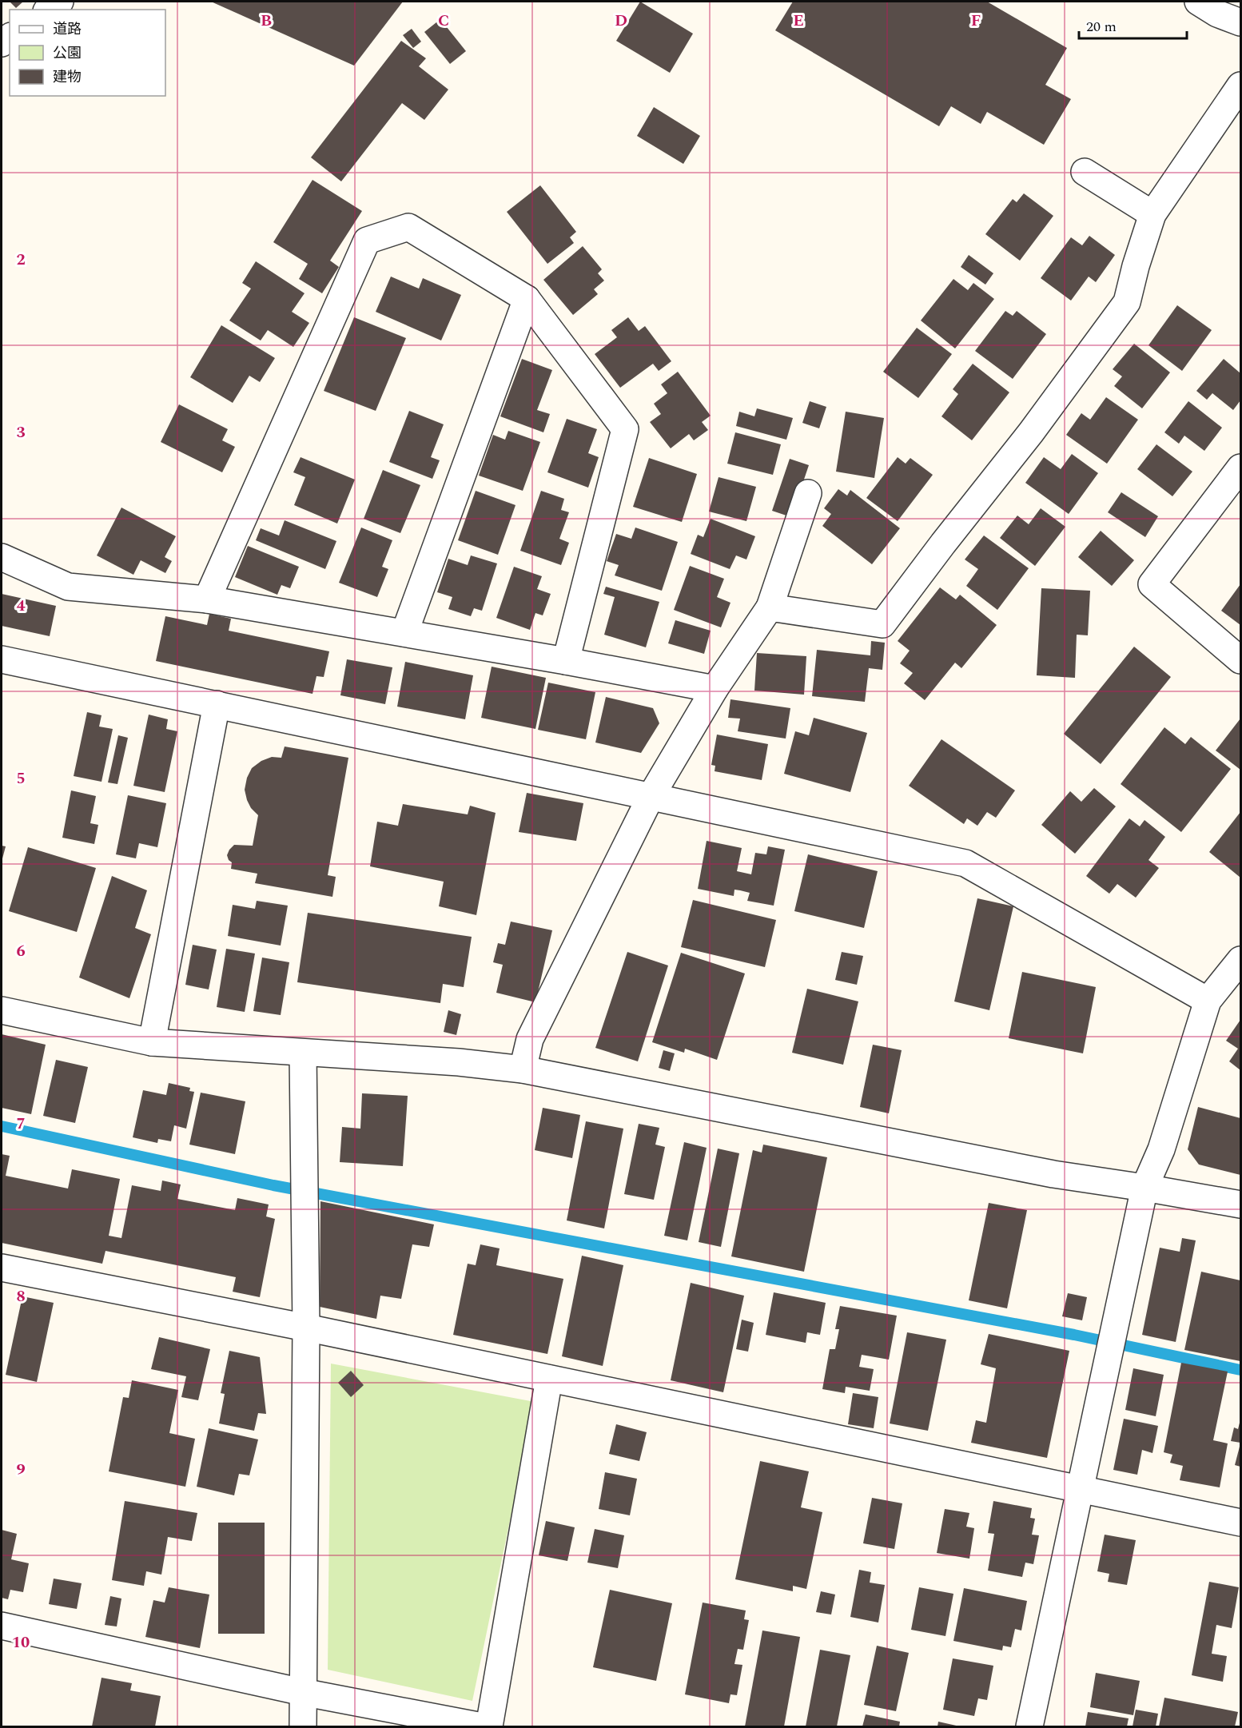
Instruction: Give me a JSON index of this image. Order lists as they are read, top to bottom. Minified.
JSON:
{"legend":["道路","公園","建物"],"scale_bar":"20 m","grid":{"columns":["B","C","D","E","F"],"rows":["2","3","4","5","6","7","8","9","10"]}}
